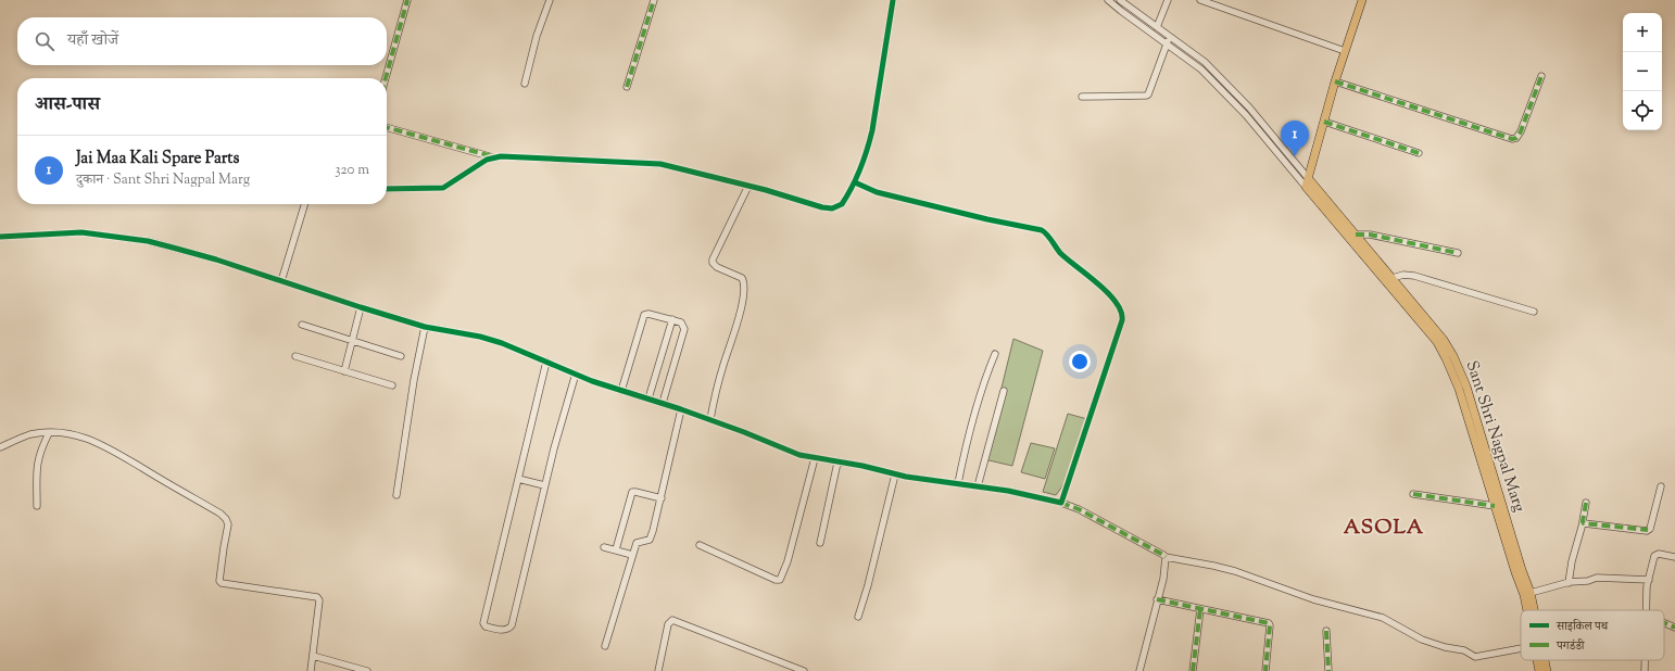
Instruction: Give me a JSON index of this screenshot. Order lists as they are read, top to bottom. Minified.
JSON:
{"streets":{"main road":["Sant Shri Nagpal Marg"]},"districts":["ASOLA"],"legend":["साइकिल पथ","पगडंडी"],"page":{"map_buttons":["+","−"],"search":"यहाँ खोजें","heading":"आस-पास","pins":"1","list":[{"mark":"1","name":"Jai Maa Kali Spare Parts","note":"दुकान · Sant Shri Nagpal Marg","value":"320 m"}]}}
